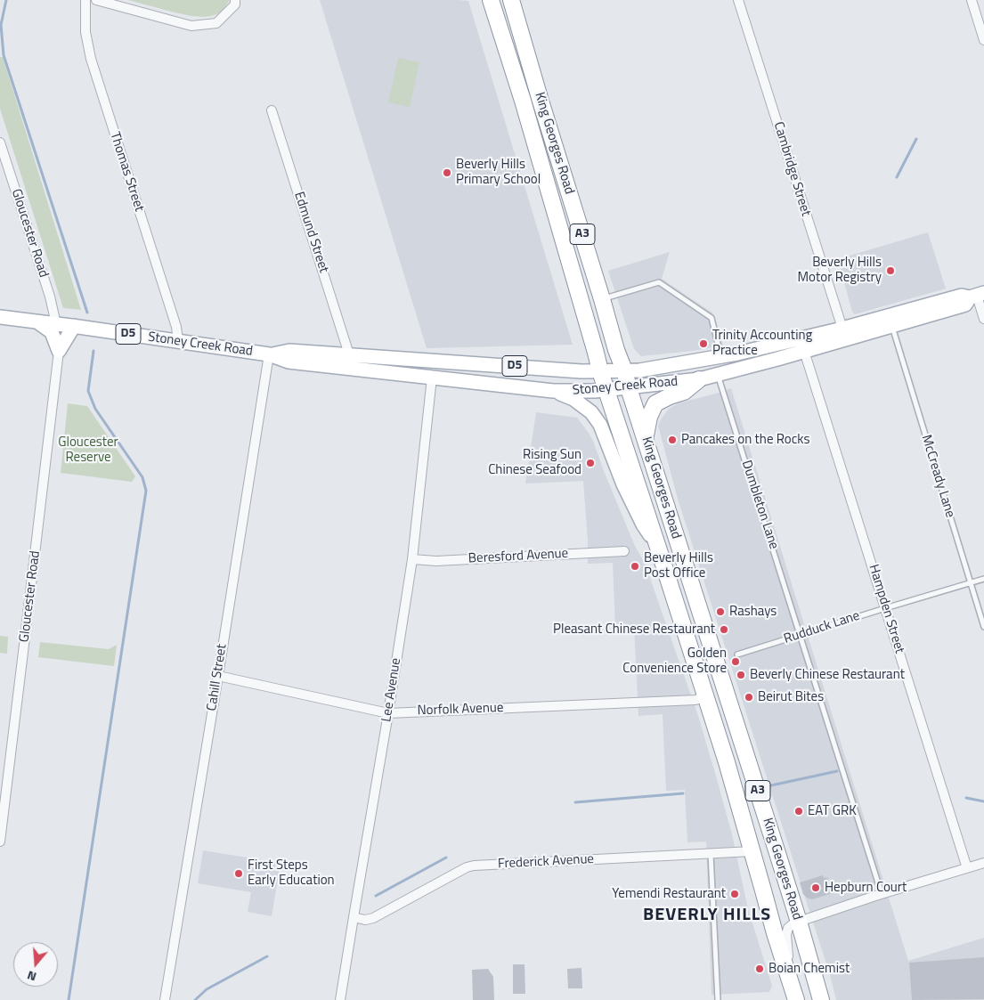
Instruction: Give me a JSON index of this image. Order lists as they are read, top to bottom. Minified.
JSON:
{"streets":{"highway":["King Georges Road","A3"],"main road":["D5","Stoney Creek Road"],"street":["Cambridge Street","Thomas Street","Edmund Street","Gloucester Road","Beresford Avenue","Hampden Street","Cahill Street","Lee Avenue","Norfolk Avenue","Frederick Avenue"],"lane":["McCready Lane","Dumbleton Lane","Rudduck Lane"]},"crossings":[["King Georges Road","Stoney Creek Road"],["King Georges Road","Norfolk Avenue"],["King Georges Road","Frederick Avenue"],["Cambridge Street","Stoney Creek Road"],["Thomas Street","Stoney Creek Road"],["Edmund Street","Stoney Creek Road"],["Gloucester Road","Stoney Creek Road"],["Stoney Creek Road","McCready Lane"],["Stoney Creek Road","Dumbleton Lane"],["Stoney Creek Road","Hampden Street"],["Stoney Creek Road","Cahill Street"],["Stoney Creek Road","Lee Avenue"],["McCready Lane","Rudduck Lane"],["Dumbleton Lane","Rudduck Lane"],["Beresford Avenue","Lee Avenue"],["Hampden Street","Rudduck Lane"],["Cahill Street","Norfolk Avenue"],["Lee Avenue","Norfolk Avenue"],["Lee Avenue","Frederick Avenue"]],"districts":["BEVERLY HILLS"],"parks":["Gloucester Reserve"],"places":["Beverly Hills Primary School","Beverly Hills Motor Registry","Trinity Accounting Practice","Pancakes on the Rocks","Rising Sun Chinese Seafood","Beverly Hills Post Office","Rashays","Pleasant Chinese Restaurant","Golden Convenience Store","Beverly Chinese Restaurant","Beirut Bites","EAT GRK","First Steps Early Education","Hepburn Court","Yemendi Restaurant","Boian Chemist"],"north":"bottom"}
